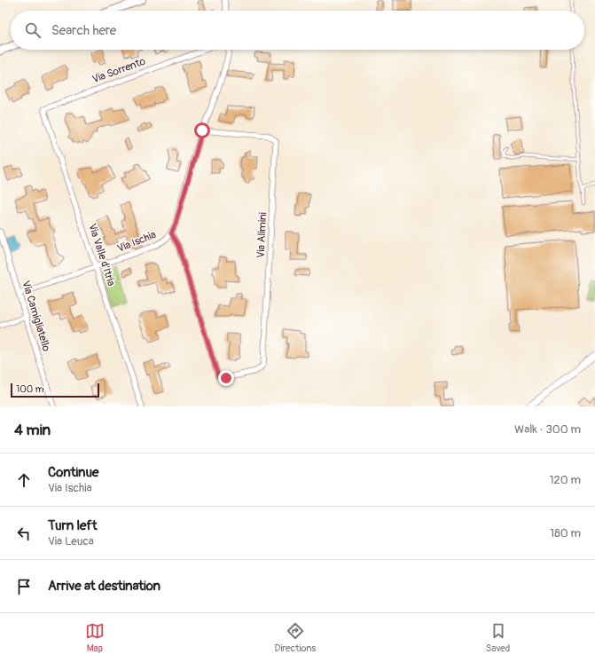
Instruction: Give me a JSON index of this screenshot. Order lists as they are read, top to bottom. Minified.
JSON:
{"streets":{"street":["Via Sorrento","Via Alimini","Via Ischia","Via Valle d'Itria","Via Camigliatello"]},"crossings":[["Via Sorrento","Via Valle d'Itria"],["Via Alimini","Via Ischia"],["Via Ischia","Via Valle d'Itria"],["Via Ischia","Via Camigliatello"]],"scale_bar":"100 m","page":{"search":"Search here","scale":"100 m","heading":["4 min","Walk · 300 m"],"list":[["Continue","Via Ischia","120 m"],["Turn left","Via Leuca","180 m"],"Arrive at destination"],"nav":["Map","Directions","Saved"]}}
